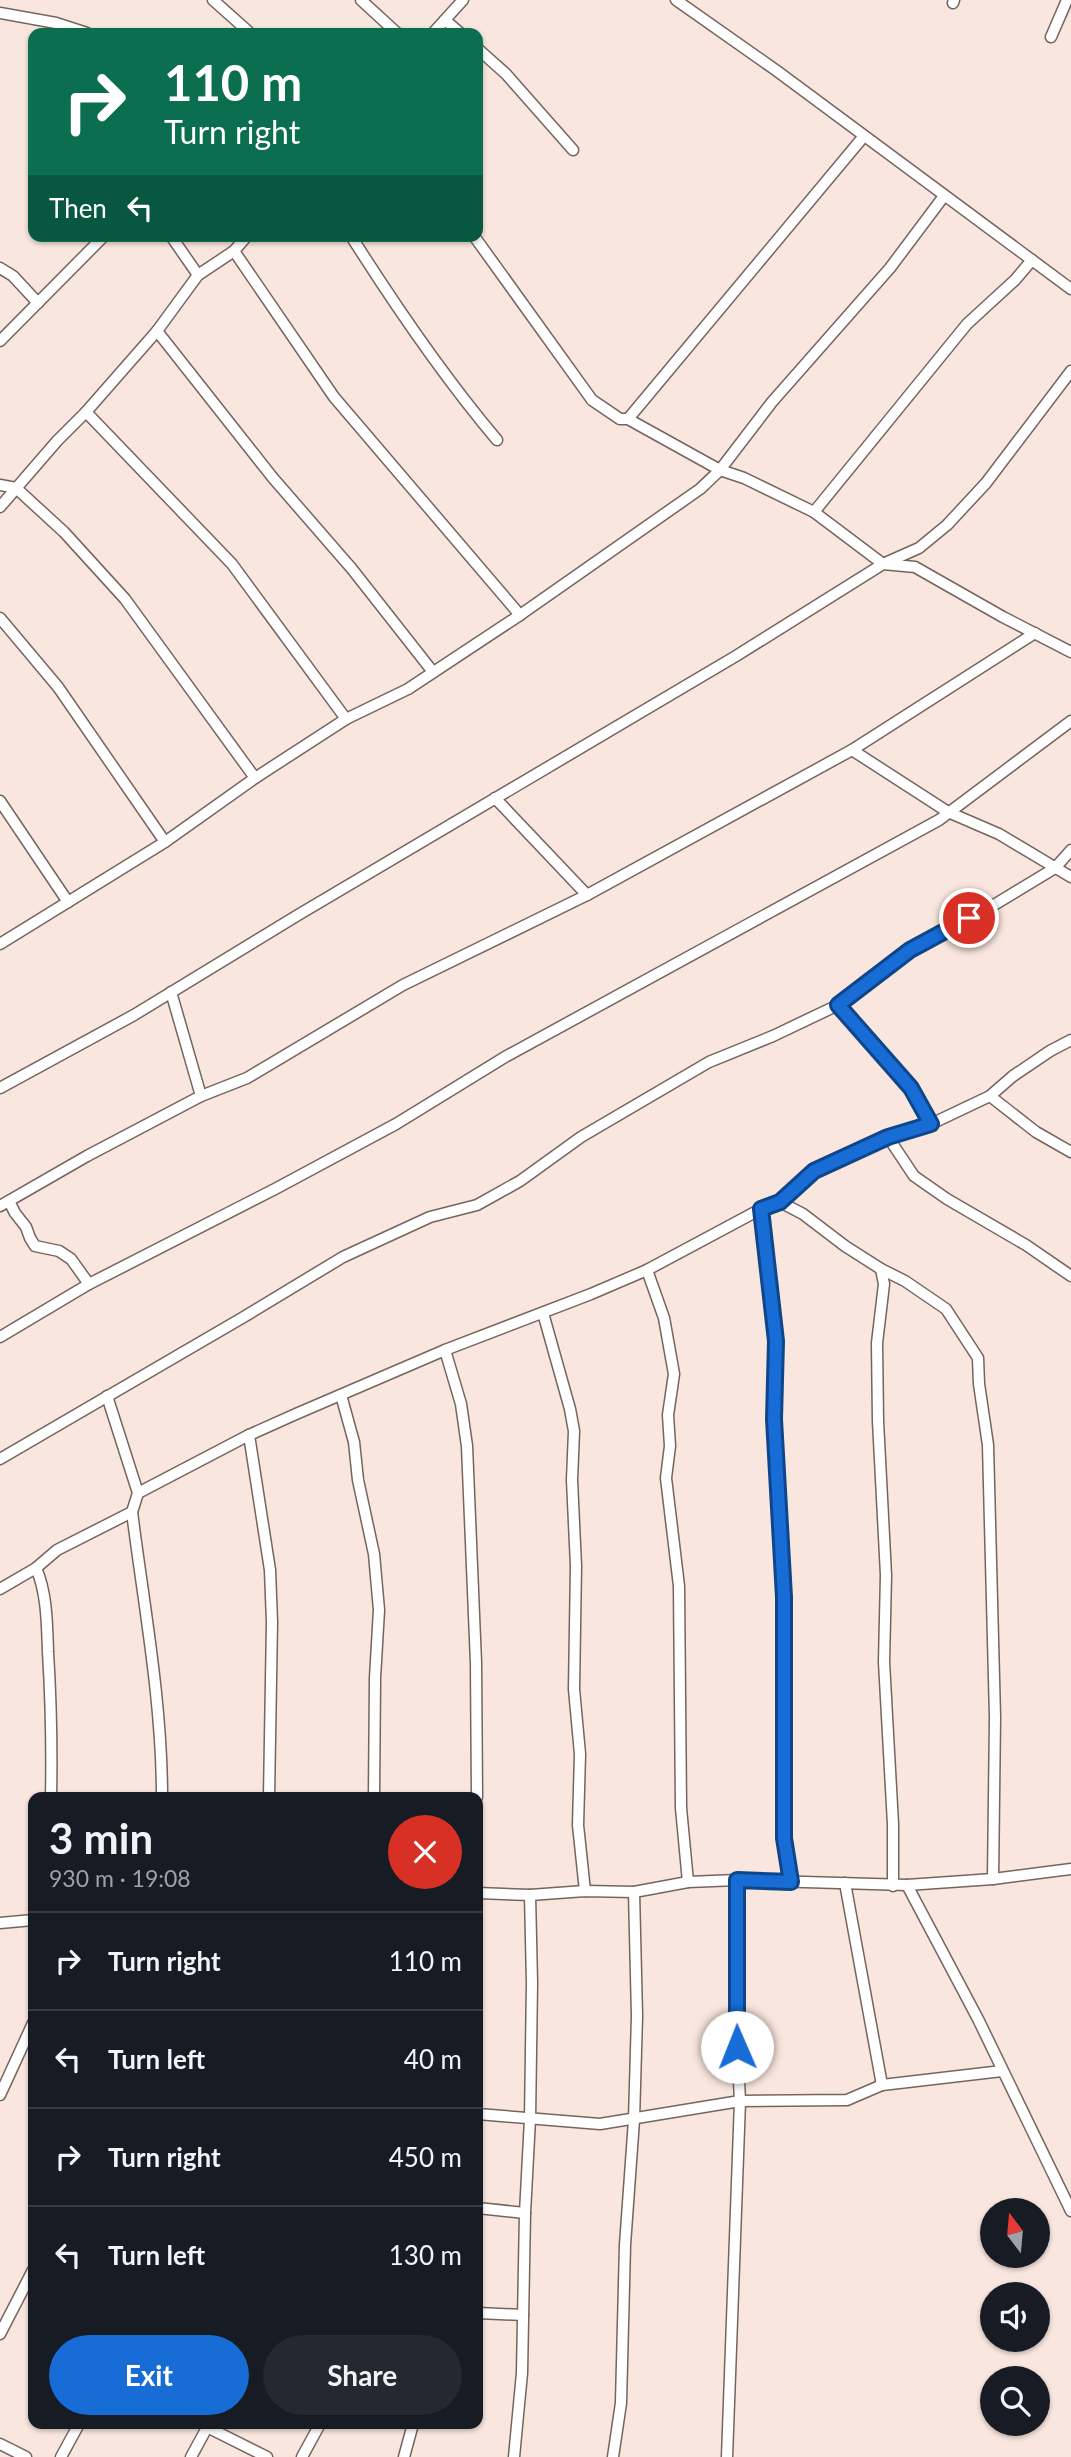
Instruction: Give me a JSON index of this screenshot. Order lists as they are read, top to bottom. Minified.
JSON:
{"north":"top","page":{"turn":["110 m","Turn right"],"then":"Then","heading":["3 min","930 m · 19:08"],"list":[{"name":"Turn right","value":"110 m"},{"name":"Turn left","value":"40 m"},{"name":"Turn right","value":"450 m"},{"name":"Turn left","value":"130 m"}],"buttons":["Exit","Share"]}}
